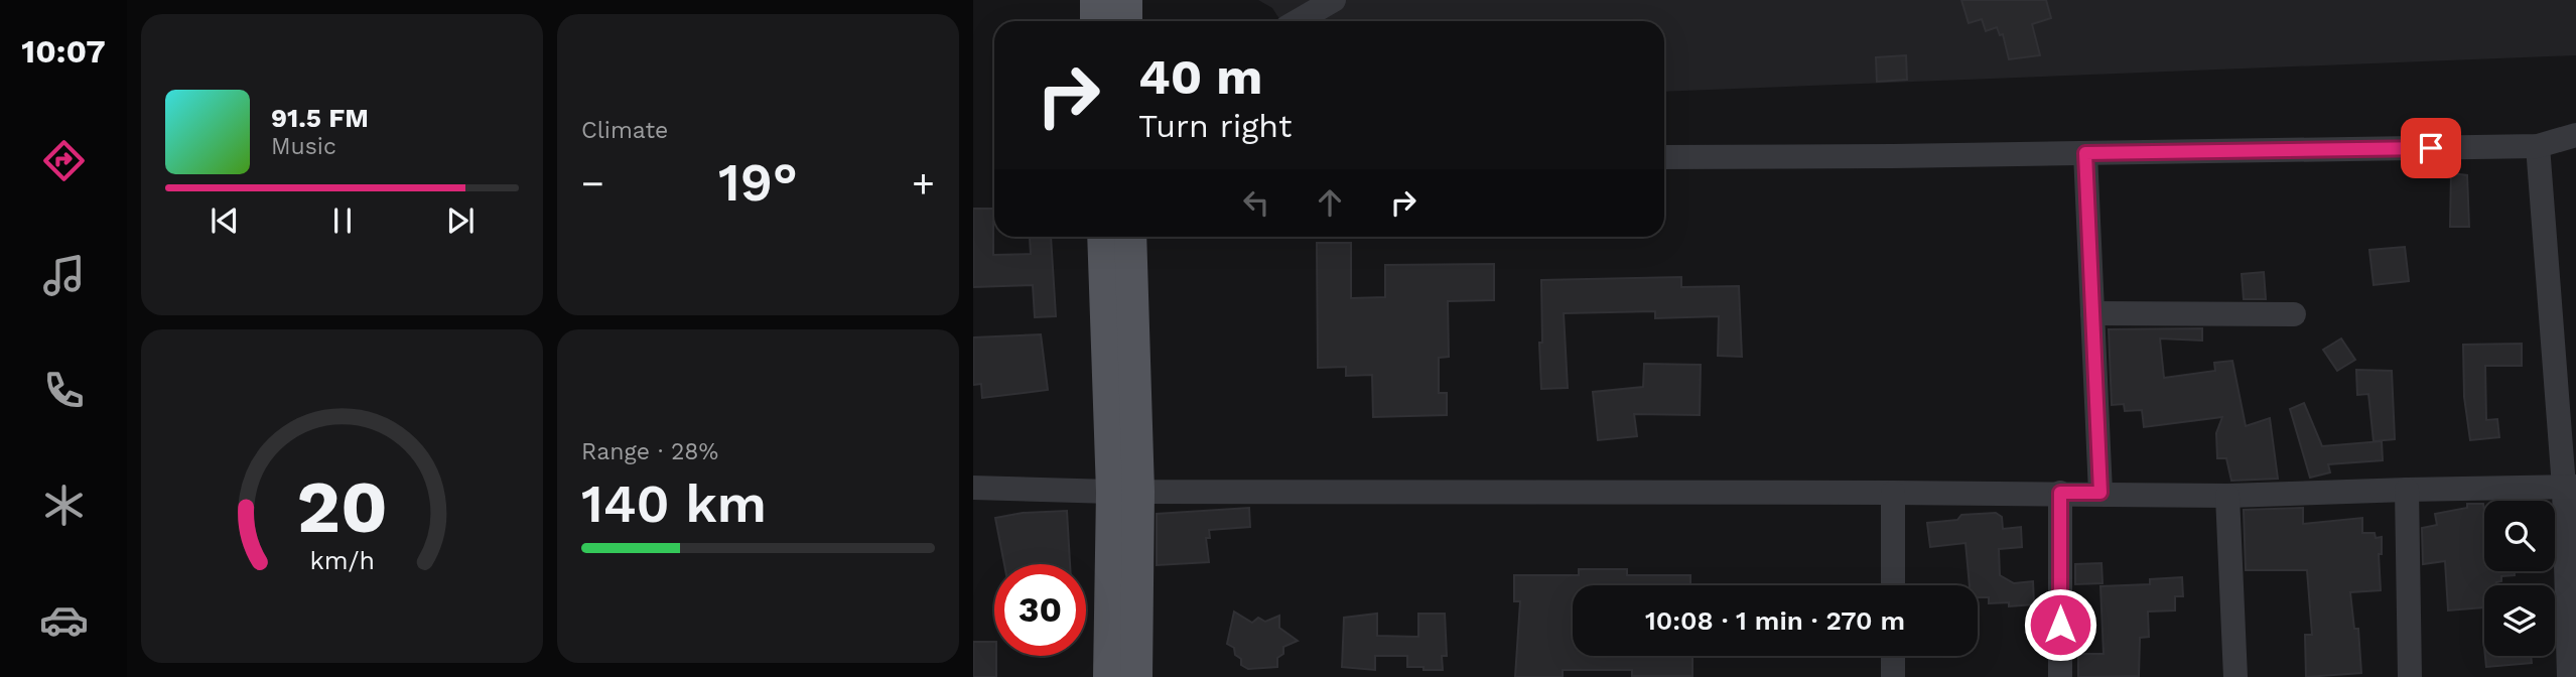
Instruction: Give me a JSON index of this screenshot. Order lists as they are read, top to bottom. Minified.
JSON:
{"page":{"tabs":"10:07","tile":["Climate",["Range · 28%","140 km"]],"turn":["40 m","Turn right"],"song":["91.5 FM","Music"],"heat":["−","19°","+"],"limit":"30","trip":"10:08 · 1 min · 270 m","gauge":["20","km/h"]}}
